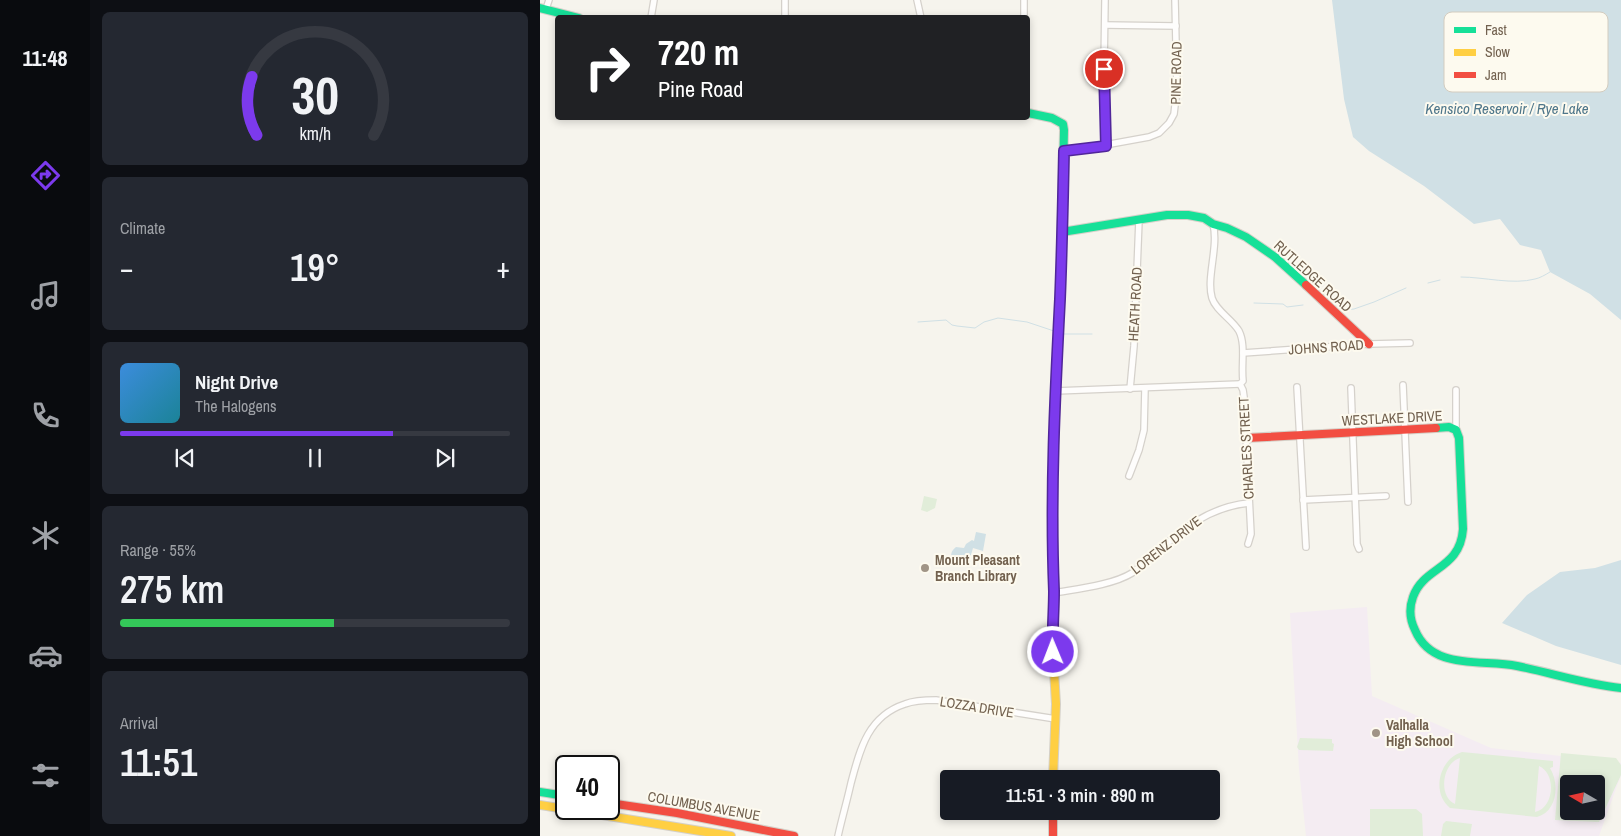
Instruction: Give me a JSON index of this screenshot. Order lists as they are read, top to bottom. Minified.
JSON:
{"streets":{"street":["PINE ROAD","RUTLEDGE ROAD","HEATH ROAD","JOHNS ROAD","WESTLAKE DRIVE","CHARLES STREET","LORENZ DRIVE","LOZZA DRIVE","COLUMBUS AVENUE"]},"crossings":[["RUTLEDGE ROAD","HEATH ROAD"],["RUTLEDGE ROAD","JOHNS ROAD"],["RUTLEDGE ROAD","CHARLES STREET"],["JOHNS ROAD","CHARLES STREET"],["WESTLAKE DRIVE","CHARLES STREET"],["CHARLES STREET","LORENZ DRIVE"]],"water":["Kensico Reservoir / Rye Lake"],"places":["Mount Pleasant Branch Library","Valhalla High School"],"legend":["Fast","Slow","Jam"],"north":"left","page":{"tabs":"11:48","turn":["720 m","Pine Road"],"tile":["Climate",["Range · 55%","275 km"],["Arrival","11:51"]],"heat":["−","19°","+"],"song":["Night Drive","The Halogens"],"limit":"40","trip":"11:51 · 3 min · 890 m","gauge":["30","km/h"]}}
